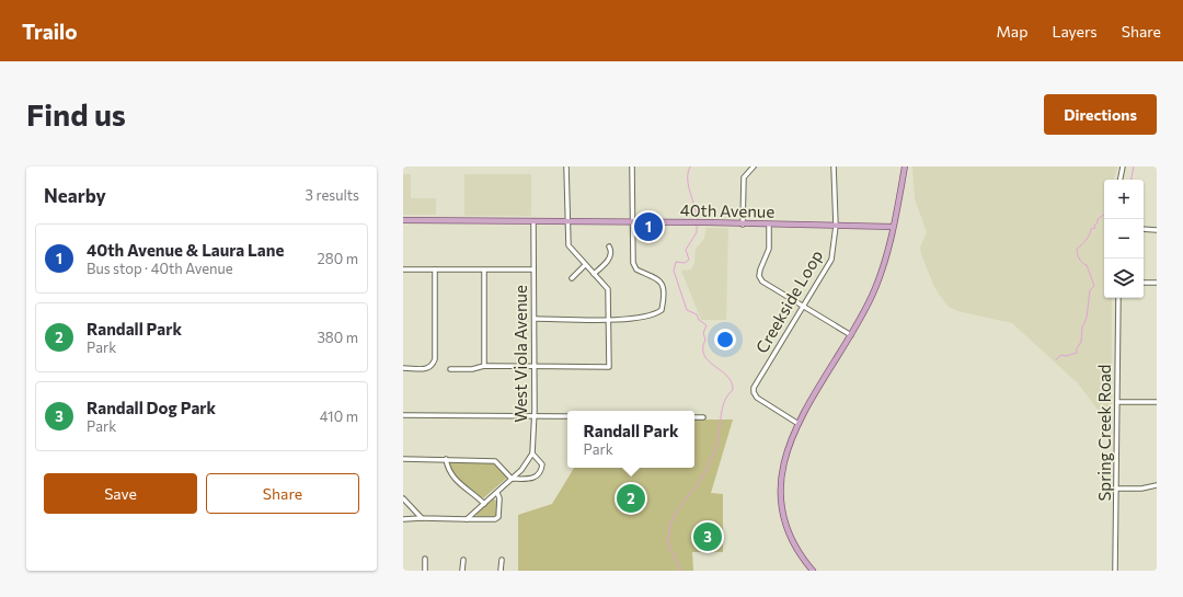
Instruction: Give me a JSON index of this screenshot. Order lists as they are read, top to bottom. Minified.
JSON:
{"streets":{"main road":["40th Avenue"],"street":["Creekside Loop","West Viola Avenue","Spring Creek Road"]},"crossings":[["40th Avenue","Creekside Loop"],["40th Avenue","West Viola Avenue"]],"page":{"header":"Trailo","nav":["Map","Layers","Share"],"buttons":["Directions",["Save","Share"]],"title":"Find us","heading":["Nearby","3 results"],"map_buttons":["+","−"],"pins":["1","2","3"],"list":[{"mark":"1","name":"40th Avenue & Laura Lane","note":"Bus stop · 40th Avenue","value":"280 m"},{"mark":"2","name":"Randall Park","note":"Park","value":"380 m"},{"mark":"3","name":"Randall Dog Park","note":"Park","value":"410 m"}],"popup":["Randall Park","Park"]}}
